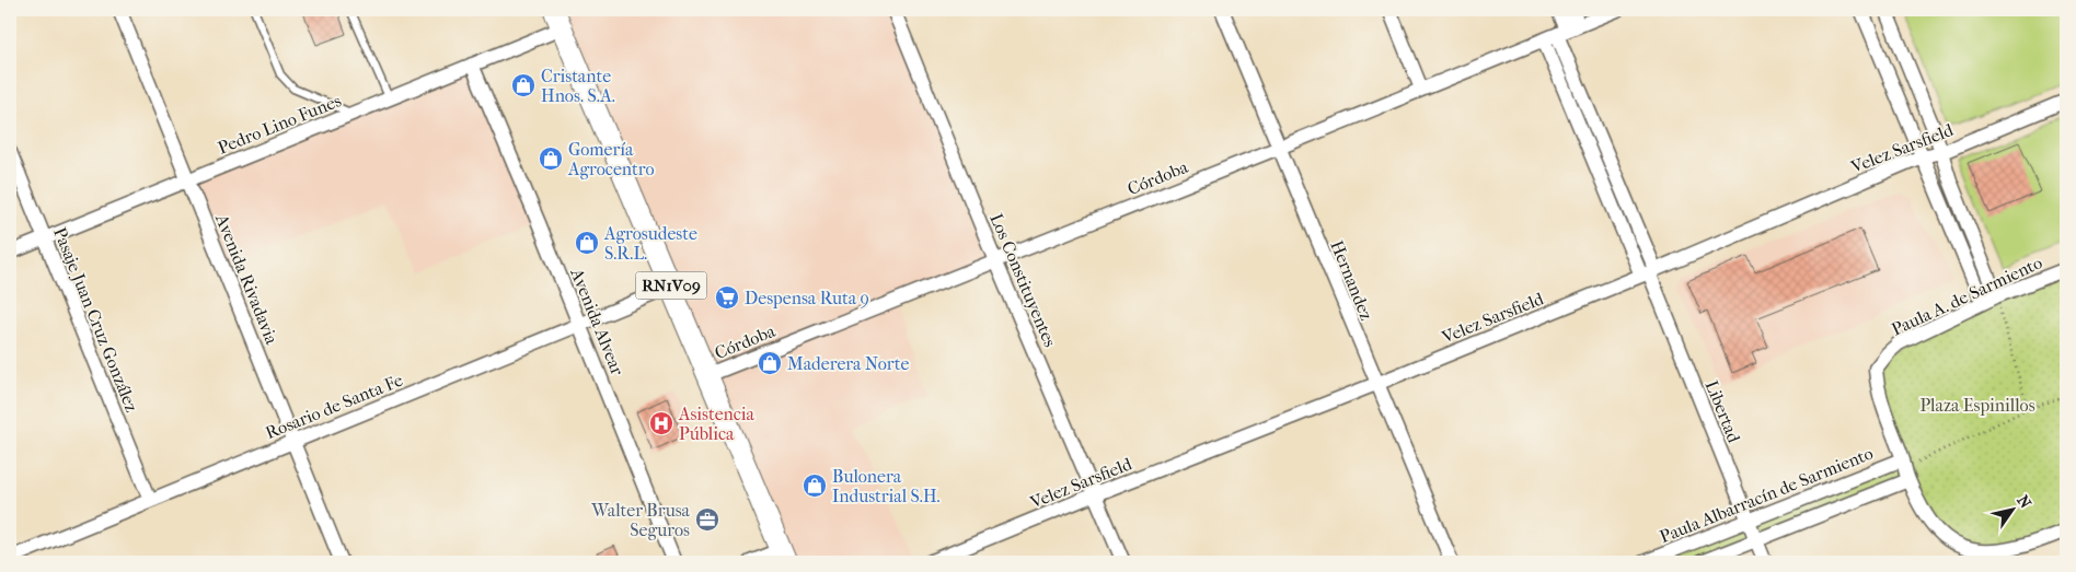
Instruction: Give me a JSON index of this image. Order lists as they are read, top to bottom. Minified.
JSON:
{"streets":{"main road":["RN1V09"],"street":["Pedro Lino Funes","Velez Sarsfield","Córdoba","Avenida Rivadavia","Los Constituyentes","Hernandez","Paula A. de Sarmiento","Pasaje Juan Cruz González","Avenida Alvear","Rosario de Santa Fe","Libertad","Paula Albarracín de Sarmiento"]},"crossings":[["Pedro Lino Funes","Avenida Rivadavia"],["Pedro Lino Funes","RN1V09"],["Pedro Lino Funes","Pasaje Juan Cruz González"],["Pedro Lino Funes","Avenida Alvear"],["Velez Sarsfield","Los Constituyentes"],["Velez Sarsfield","Hernandez"],["Velez Sarsfield","Libertad"],["Córdoba","Los Constituyentes"],["Córdoba","Hernandez"],["Córdoba","RN1V09"],["Córdoba","Libertad"],["Avenida Rivadavia","Rosario de Santa Fe"],["RN1V09","Rosario de Santa Fe"],["Paula A. de Sarmiento","Paula Albarracín de Sarmiento"],["Pasaje Juan Cruz González","Rosario de Santa Fe"],["Avenida Alvear","Rosario de Santa Fe"],["Libertad","Paula Albarracín de Sarmiento"]],"parks":["Plaza Espinillos"],"places":{"shop":["Cristante Hnos. S.A.","Gomería Agrocentro","Agrosudeste S.R.L.","Maderera Norte","Bulonera Industrial S.H."],"supermarket":["Despensa Ruta 9"],"hospital":["Asistencia Pública"],"office":["Walter Brusa Seguros"]},"north":"top right"}
